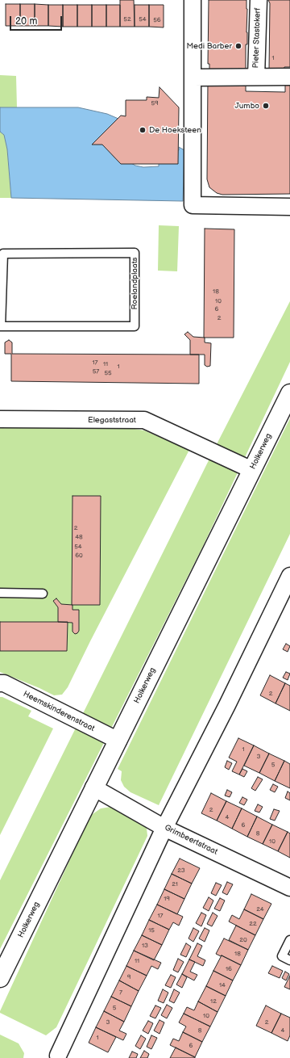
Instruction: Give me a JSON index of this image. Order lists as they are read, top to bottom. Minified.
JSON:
{"streets":{"street":["Pieter Stastokerf","Elegaststraat","Holkerweg","Heemskinderenstraat","Grimbeertstraat"],"lane":["Roelandplaats"]},"crossings":[["Elegaststraat","Holkerweg"],["Holkerweg","Heemskinderenstraat"],["Holkerweg","Grimbeertstraat"]],"places":["Medi Barber","Jumbo","De Hoeksteen"],"house_numbers":["52","54","56","1","59","18","10","6","2","17","11","1","57","55","2","48","54","60","2","1","3","5","2","4","6","8","10","23","21","19","24","17","22","15","20","13","18","11","16","9","14","7","12","5","10","3","2","8","4","1","6"],"scale_bar":"20 m"}
